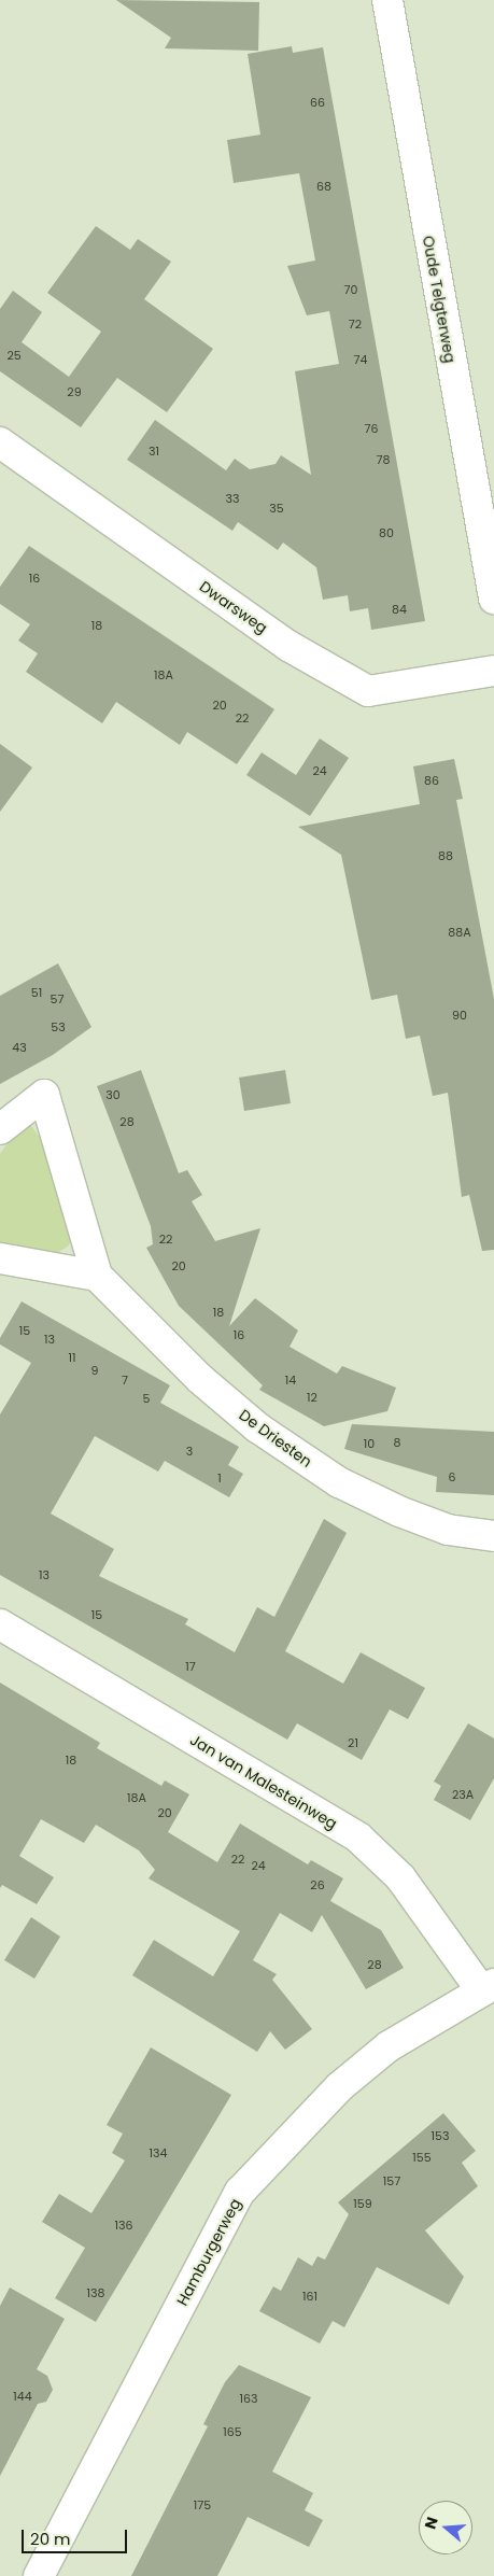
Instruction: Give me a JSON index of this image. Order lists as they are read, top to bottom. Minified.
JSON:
{"streets":{"street":["Oude Telgterweg","Dwarsweg","De Driesten","Jan van Malesteinweg","Hamburgerweg"]},"crossings":[["Jan van Malesteinweg","Hamburgerweg"]],"house_numbers":["66","68","70","72","25","74","29","76","31","78","33","35","80","16","84","18","18A","20","22","24","86","88","88A","51","57","90","53","43","30","28","22","20","18","15","16","13","11","9","7","14","12","5","8","10","3","6","1","13","15","17","21","18","23A","18A","20","22","24","26","28","153","134","155","157","159","136","138","161","144","163","165","175"],"scale_bar":"20 m","north":"left"}
